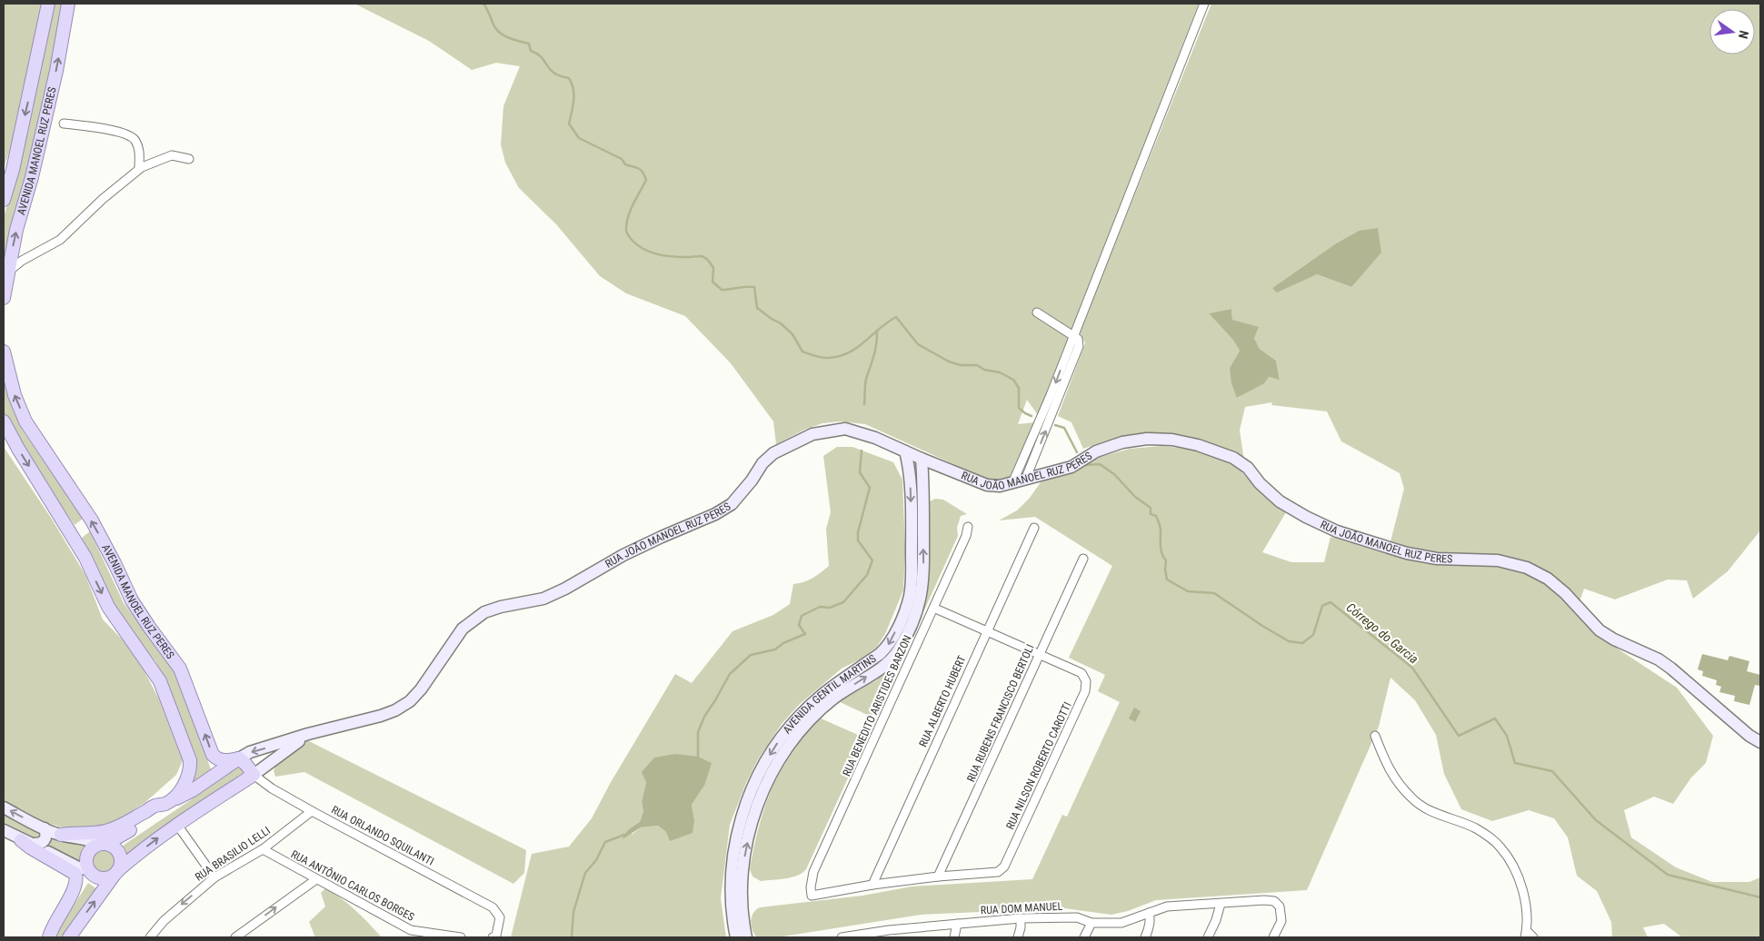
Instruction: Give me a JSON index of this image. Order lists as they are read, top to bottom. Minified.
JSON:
{"streets":{"main road":["AVENIDA MANOEL RUZ PERES","RUA JOÃO MANOEL RUZ PERES","AVENIDA GENTIL MARTINS"],"street":["RUA ALBERTO HUBERT","RUA BENEDITO ARISTIDES BARZON","RUA RUBENS FRANCISCO BERTOLI","RUA NILSON ROBERTO CAROTTI","RUA ORLANDO SQUILANTI","RUA BRASILIO LELLI","RUA ANTÔNIO CARLOS BORGES","RUA DOM MANUEL"]},"crossings":[["AVENIDA MANOEL RUZ PERES","RUA JOÃO MANOEL RUZ PERES"],["RUA JOÃO MANOEL RUZ PERES","AVENIDA GENTIL MARTINS"],["RUA JOÃO MANOEL RUZ PERES","RUA ORLANDO SQUILANTI"],["RUA ALBERTO HUBERT","RUA BENEDITO ARISTIDES BARZON"],["RUA RUBENS FRANCISCO BERTOLI","RUA NILSON ROBERTO CAROTTI"],["RUA ORLANDO SQUILANTI","RUA BRASILIO LELLI"],["RUA BRASILIO LELLI","RUA ANTÔNIO CARLOS BORGES"]],"one_way":["RUA BRASILIO LELLI"],"water":["Córrego do Garcia"],"north":"right"}
